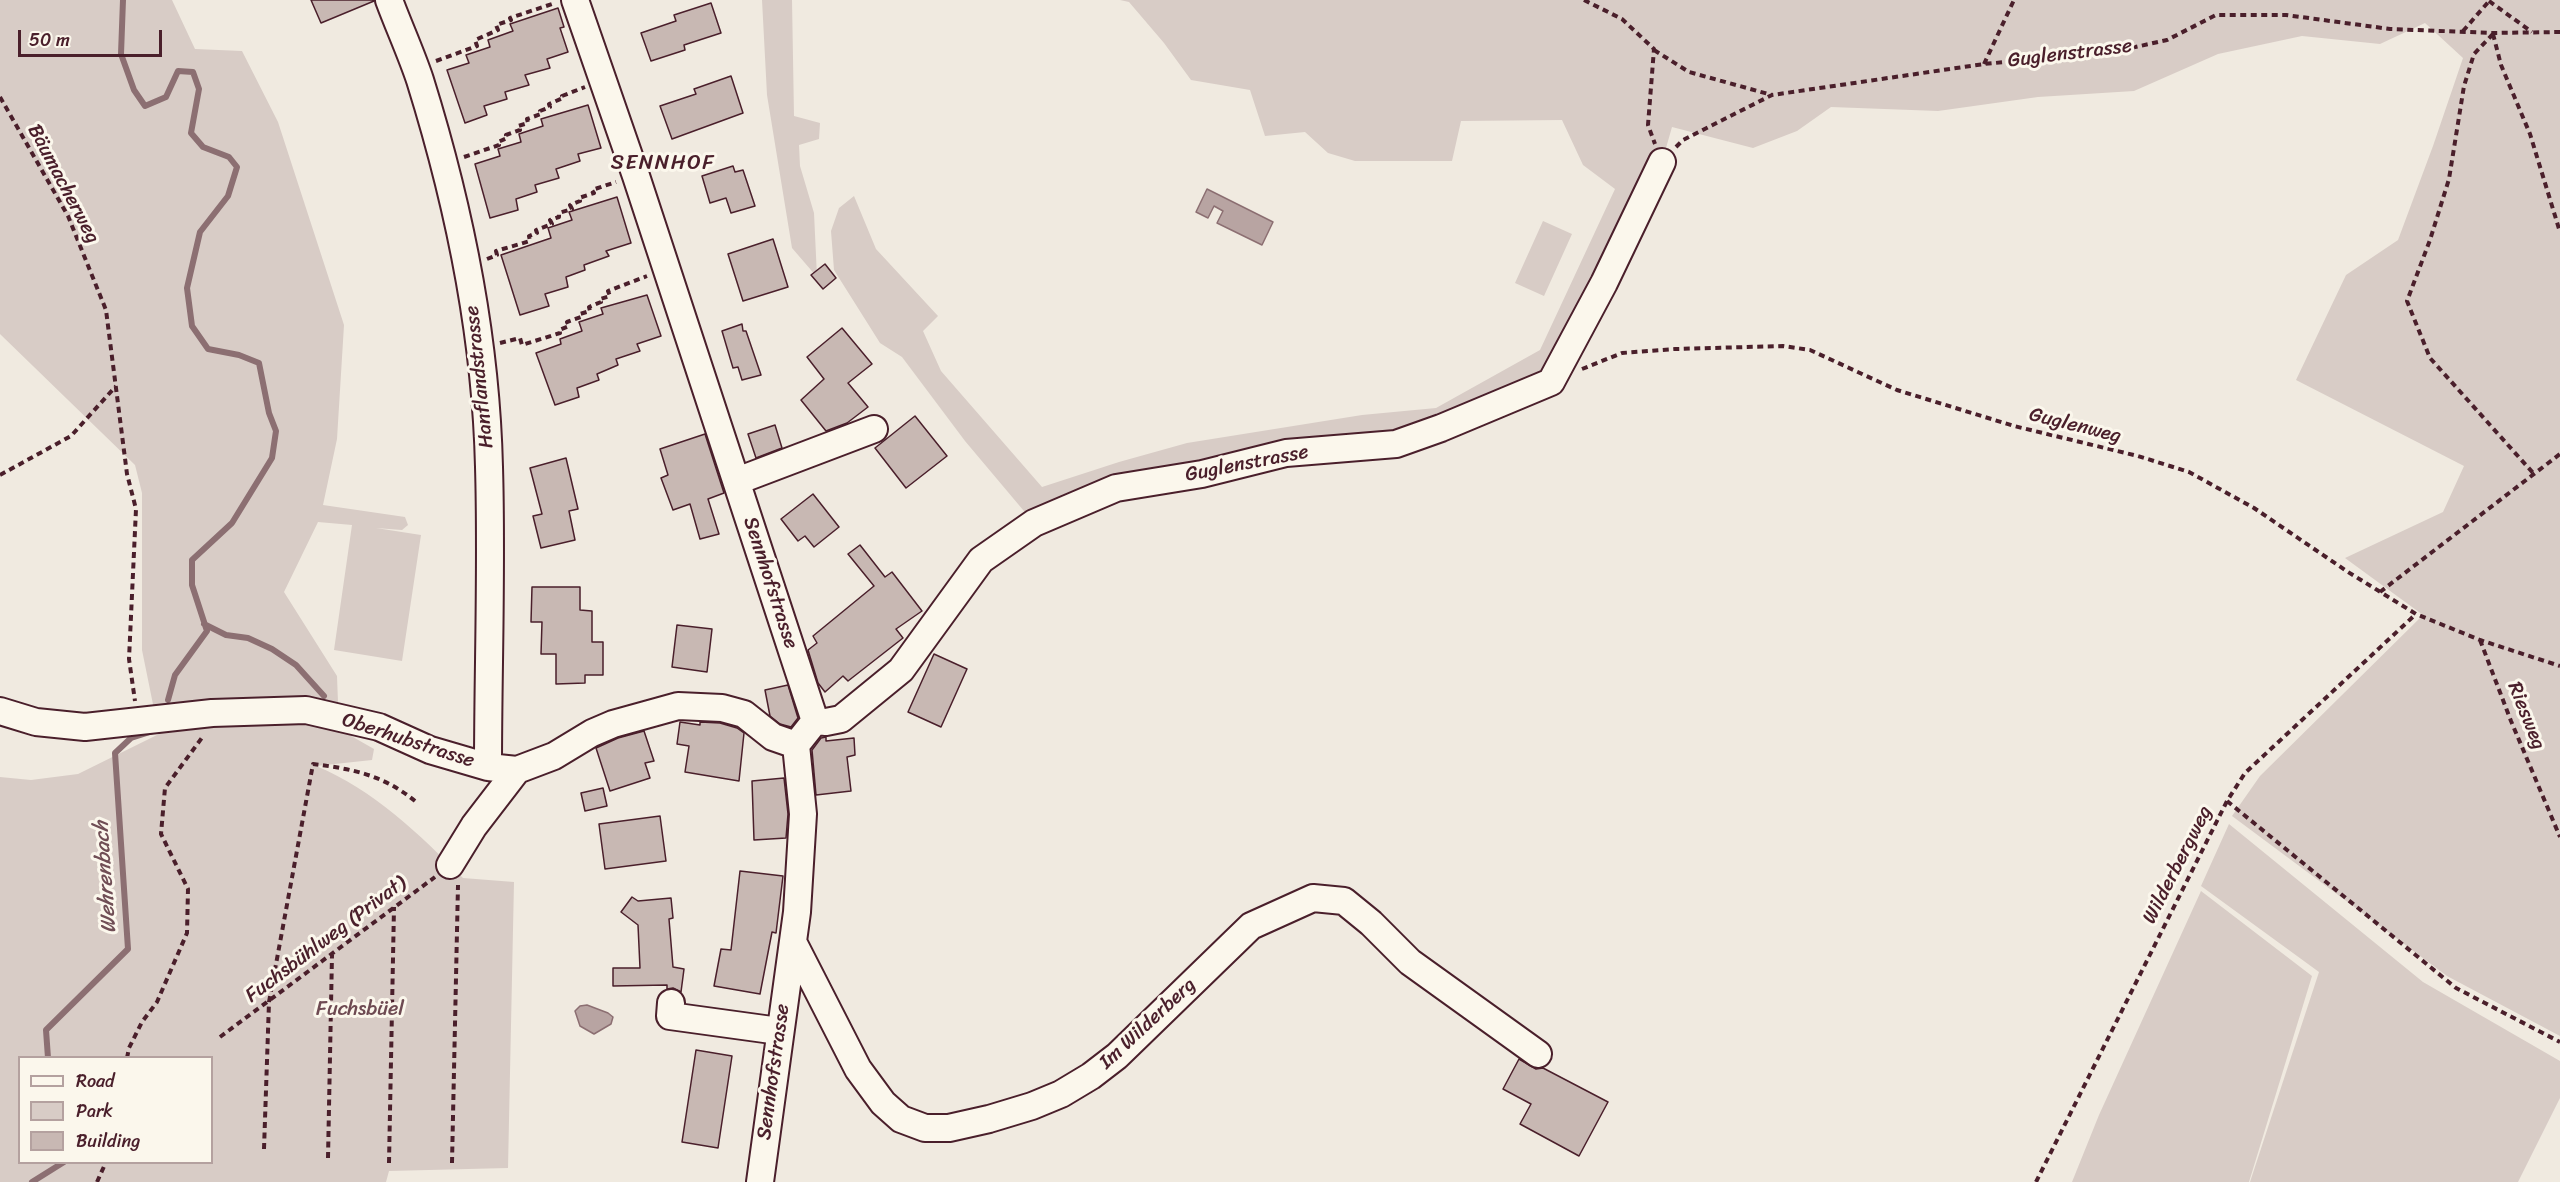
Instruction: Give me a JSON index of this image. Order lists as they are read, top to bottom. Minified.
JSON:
{"streets":{"street":["Guglenstrasse","Hanflandstrasse","Sennhofstrasse","Oberhubstrasse","Im Wilderberg"],"path":["Bäumacherweg","Guglenweg","Riesweg","Wilderbergweg","Fuchsbühlweg (Privat)"]},"crossings":[["Guglenstrasse","Guglenweg"],["Guglenstrasse","Sennhofstrasse"],["Bäumacherweg","Oberhubstrasse"],["Hanflandstrasse","Oberhubstrasse"],["Guglenweg","Riesweg"],["Guglenweg","Wilderbergweg"],["Sennhofstrasse","Oberhubstrasse"],["Sennhofstrasse","Im Wilderberg"]],"districts":["SENNHOF"],"water":["Wehrenbach"],"parks":["Fuchsbüel"],"legend":["Road","Park","Building"],"scale_bar":"50 m"}
